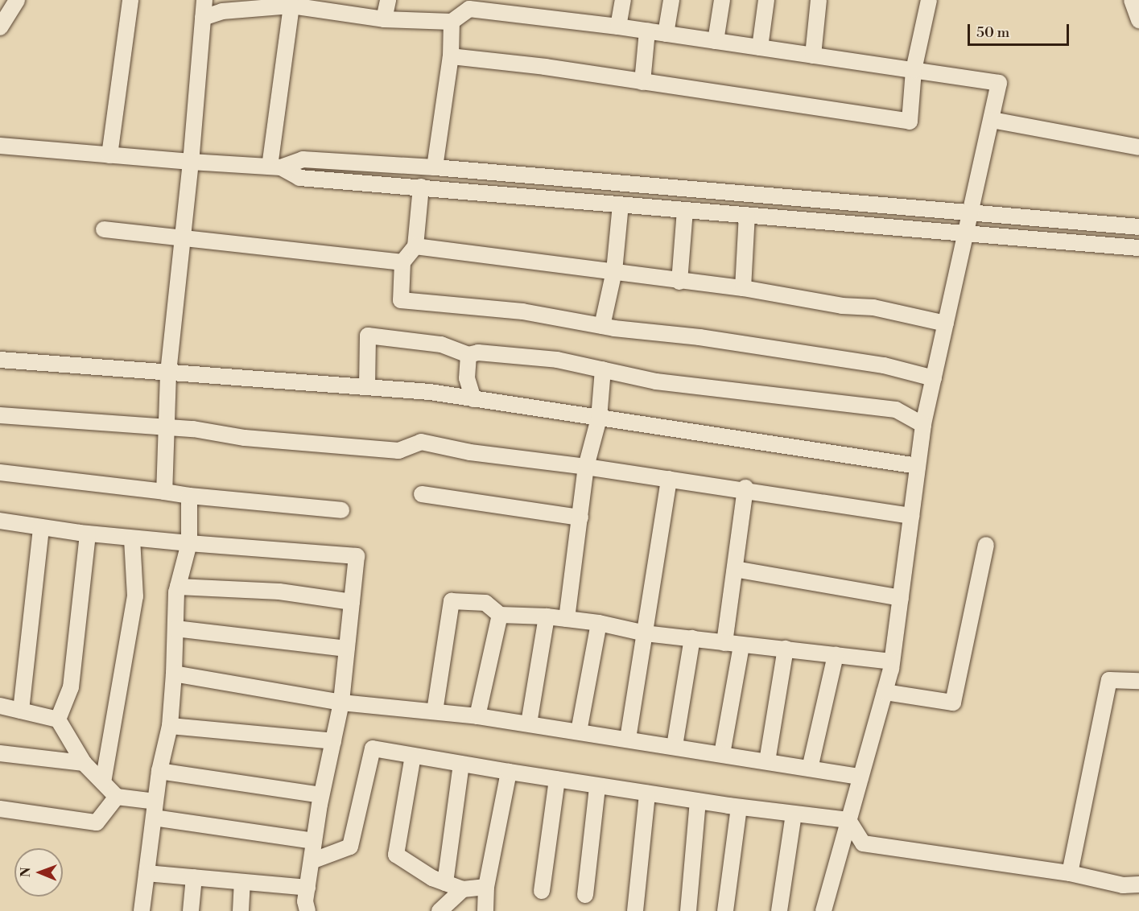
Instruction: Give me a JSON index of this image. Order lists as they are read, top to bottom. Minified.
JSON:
{"scale_bar":"50 m","north":"left"}
